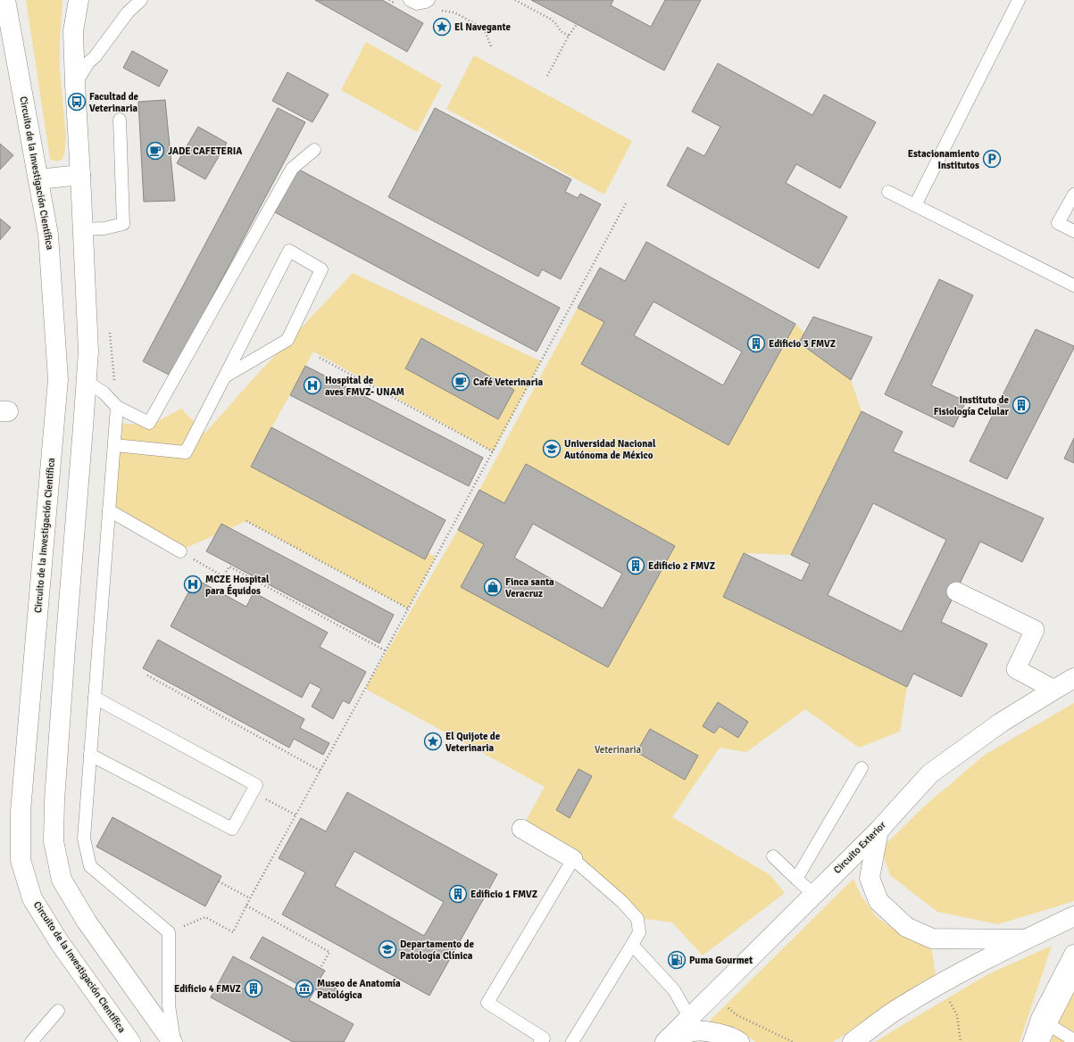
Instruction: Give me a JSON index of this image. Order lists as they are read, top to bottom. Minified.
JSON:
{"streets":{"street":["Circuito de la Investigación Científica","Circuito Exterior"]},"parks":["Veterinaria"],"places":{"place":["El Navegante","El Quijote de Veterinaria"],"bus stop":["Facultad de Veterinaria"],"cafe":["JADE CAFETERIA","Café Veterinaria"],"parking":["Estacionamiento Institutos"],"building":["Edificio 3 FMVZ","Instituto de Fisiología Celular","Edificio 2 FMVZ","Edificio 1 FMVZ","Edificio 4 FMVZ"],"hospital":["Hospital de aves FMVZ- UNAM","MCZE Hospital para Équidos"],"school or university":["Universidad Nacional Autónoma de México","Departamento de Patología Clínica"],"shop":["Finca santa Veracruz"],"fuel station":["Puma Gourmet"],"museum":["Museo de Anatomía Patológica"]}}
